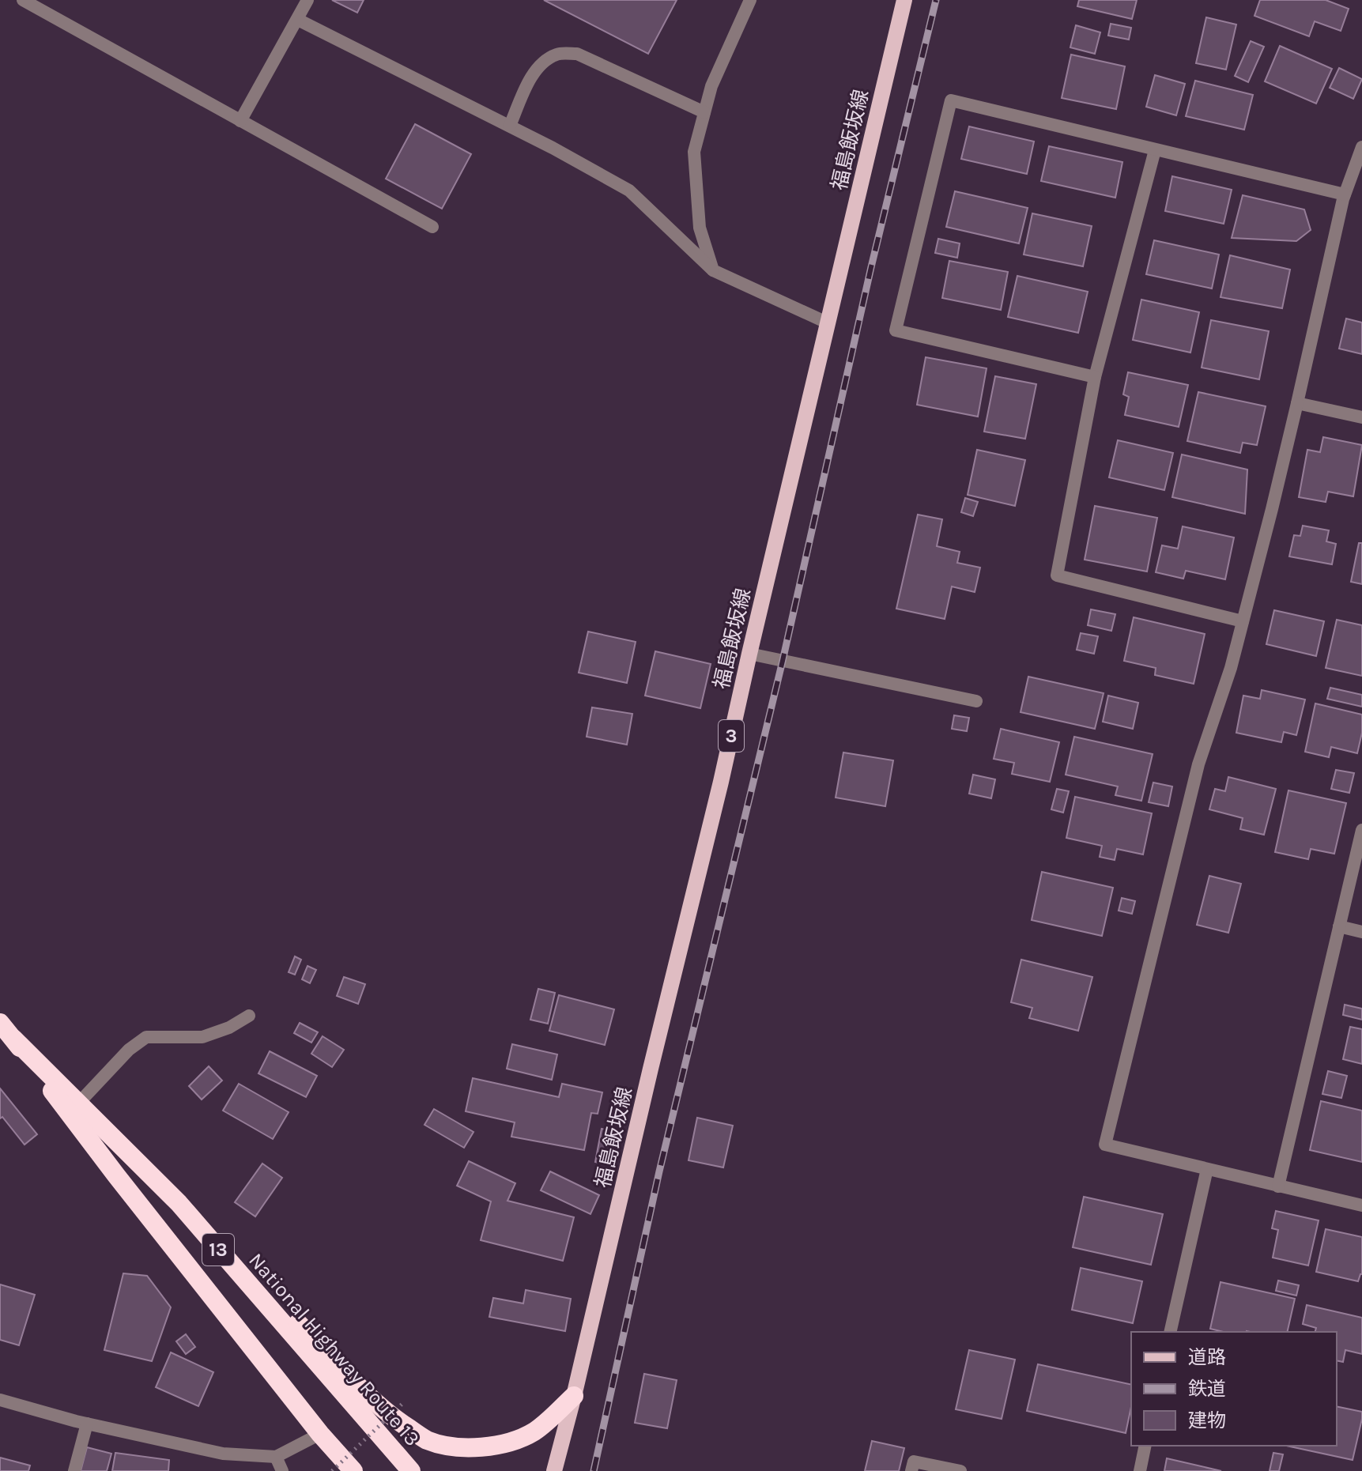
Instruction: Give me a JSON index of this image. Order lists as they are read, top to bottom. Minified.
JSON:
{"streets":{"highway":["13","National Highway Route 13"],"main road":["福島飯坂線","3"]},"legend":["道路","鉄道","建物"]}
